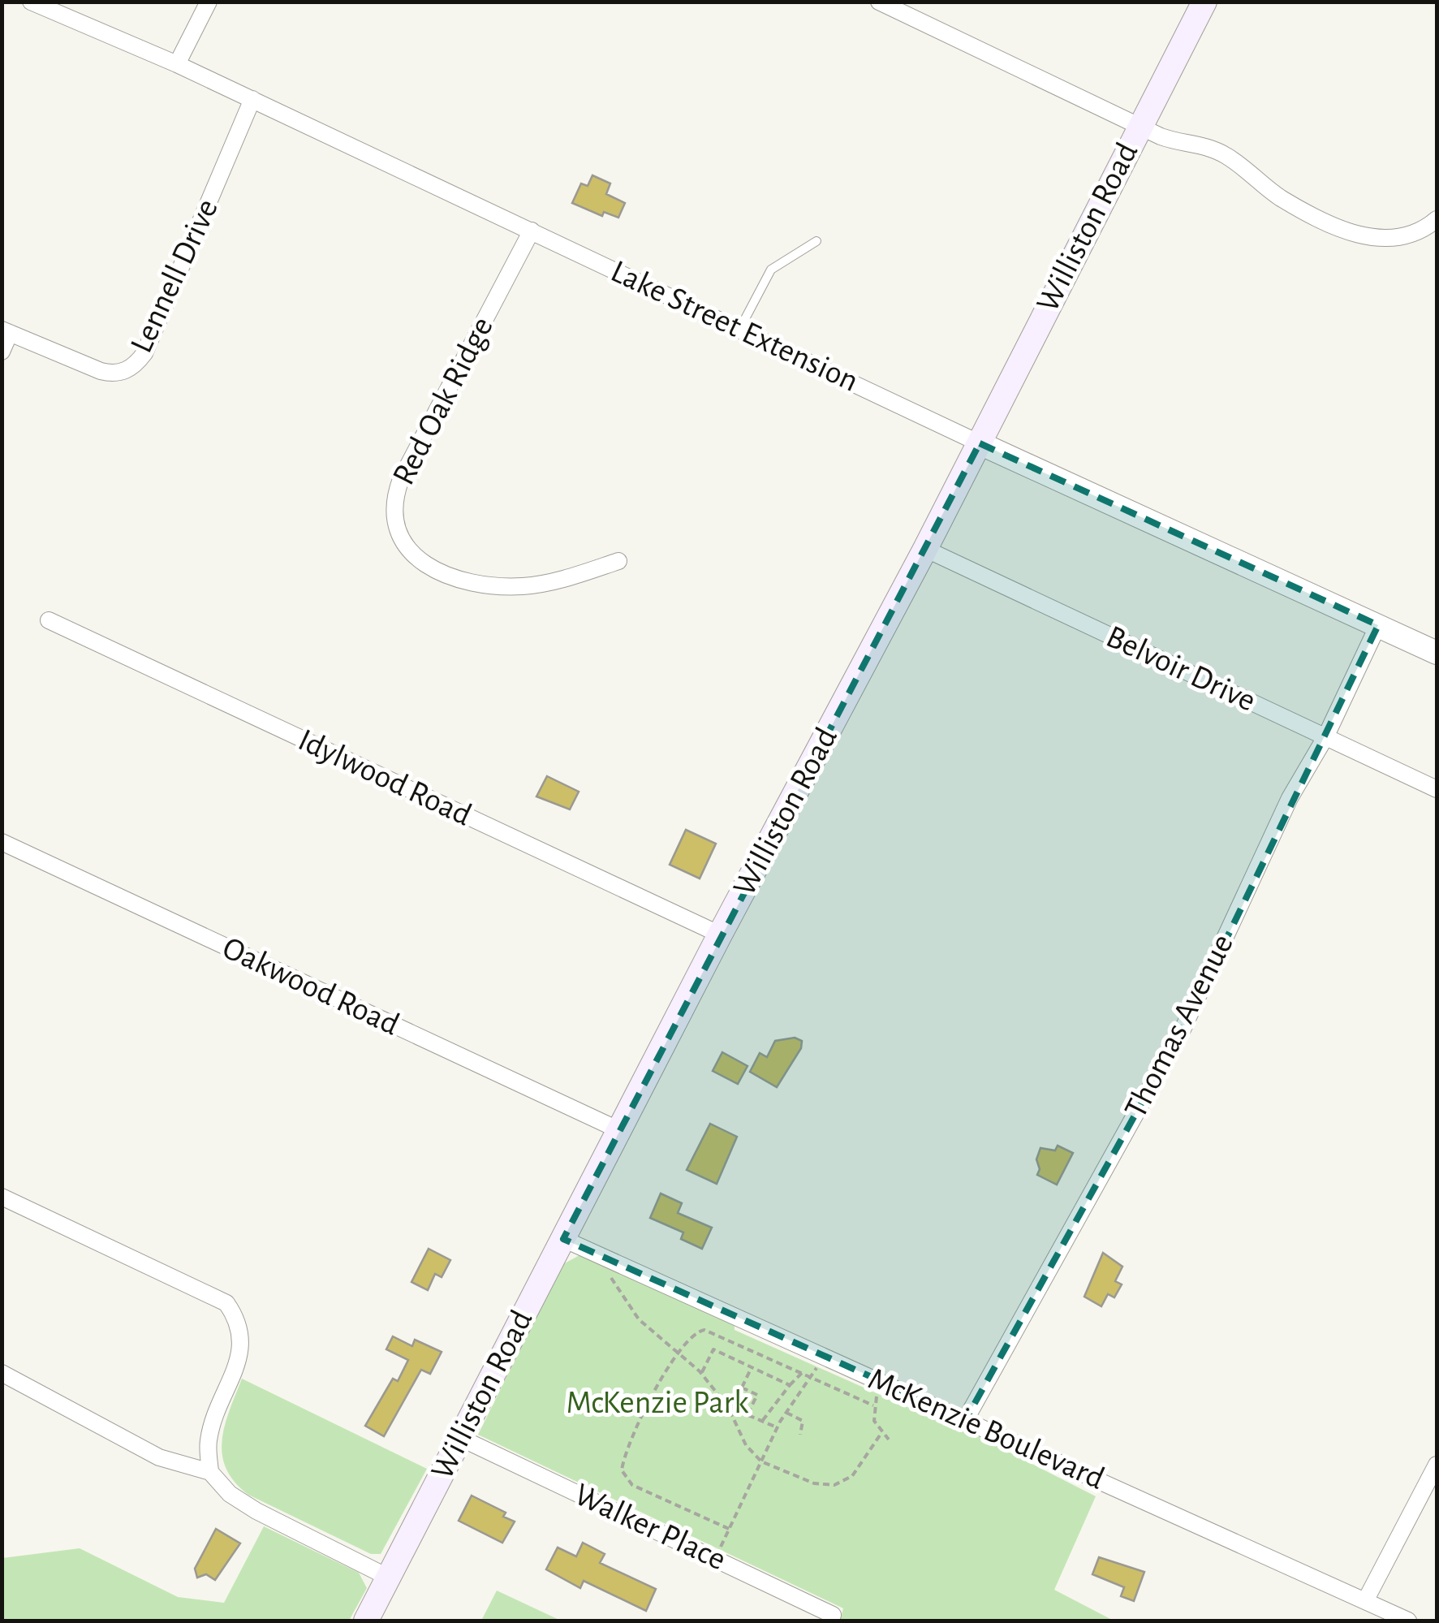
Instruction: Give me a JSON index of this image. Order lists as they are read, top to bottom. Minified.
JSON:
{"streets":{"main road":["Williston Road"],"street":["Lennell Drive","Lake Street Extension","Red Oak Ridge","Belvoir Drive","Idylwood Road","Oakwood Road","Thomas Avenue","McKenzie Boulevard","Walker Place"]},"crossings":[["Williston Road","Lake Street Extension"],["Williston Road","Belvoir Drive"],["Williston Road","Idylwood Road"],["Williston Road","Oakwood Road"],["Williston Road","McKenzie Boulevard"],["Williston Road","Walker Place"],["Lennell Drive","Lake Street Extension"],["Lake Street Extension","Red Oak Ridge"],["Lake Street Extension","Thomas Avenue"],["Belvoir Drive","Thomas Avenue"],["Thomas Avenue","McKenzie Boulevard"]],"parks":["McKenzie Park"]}
